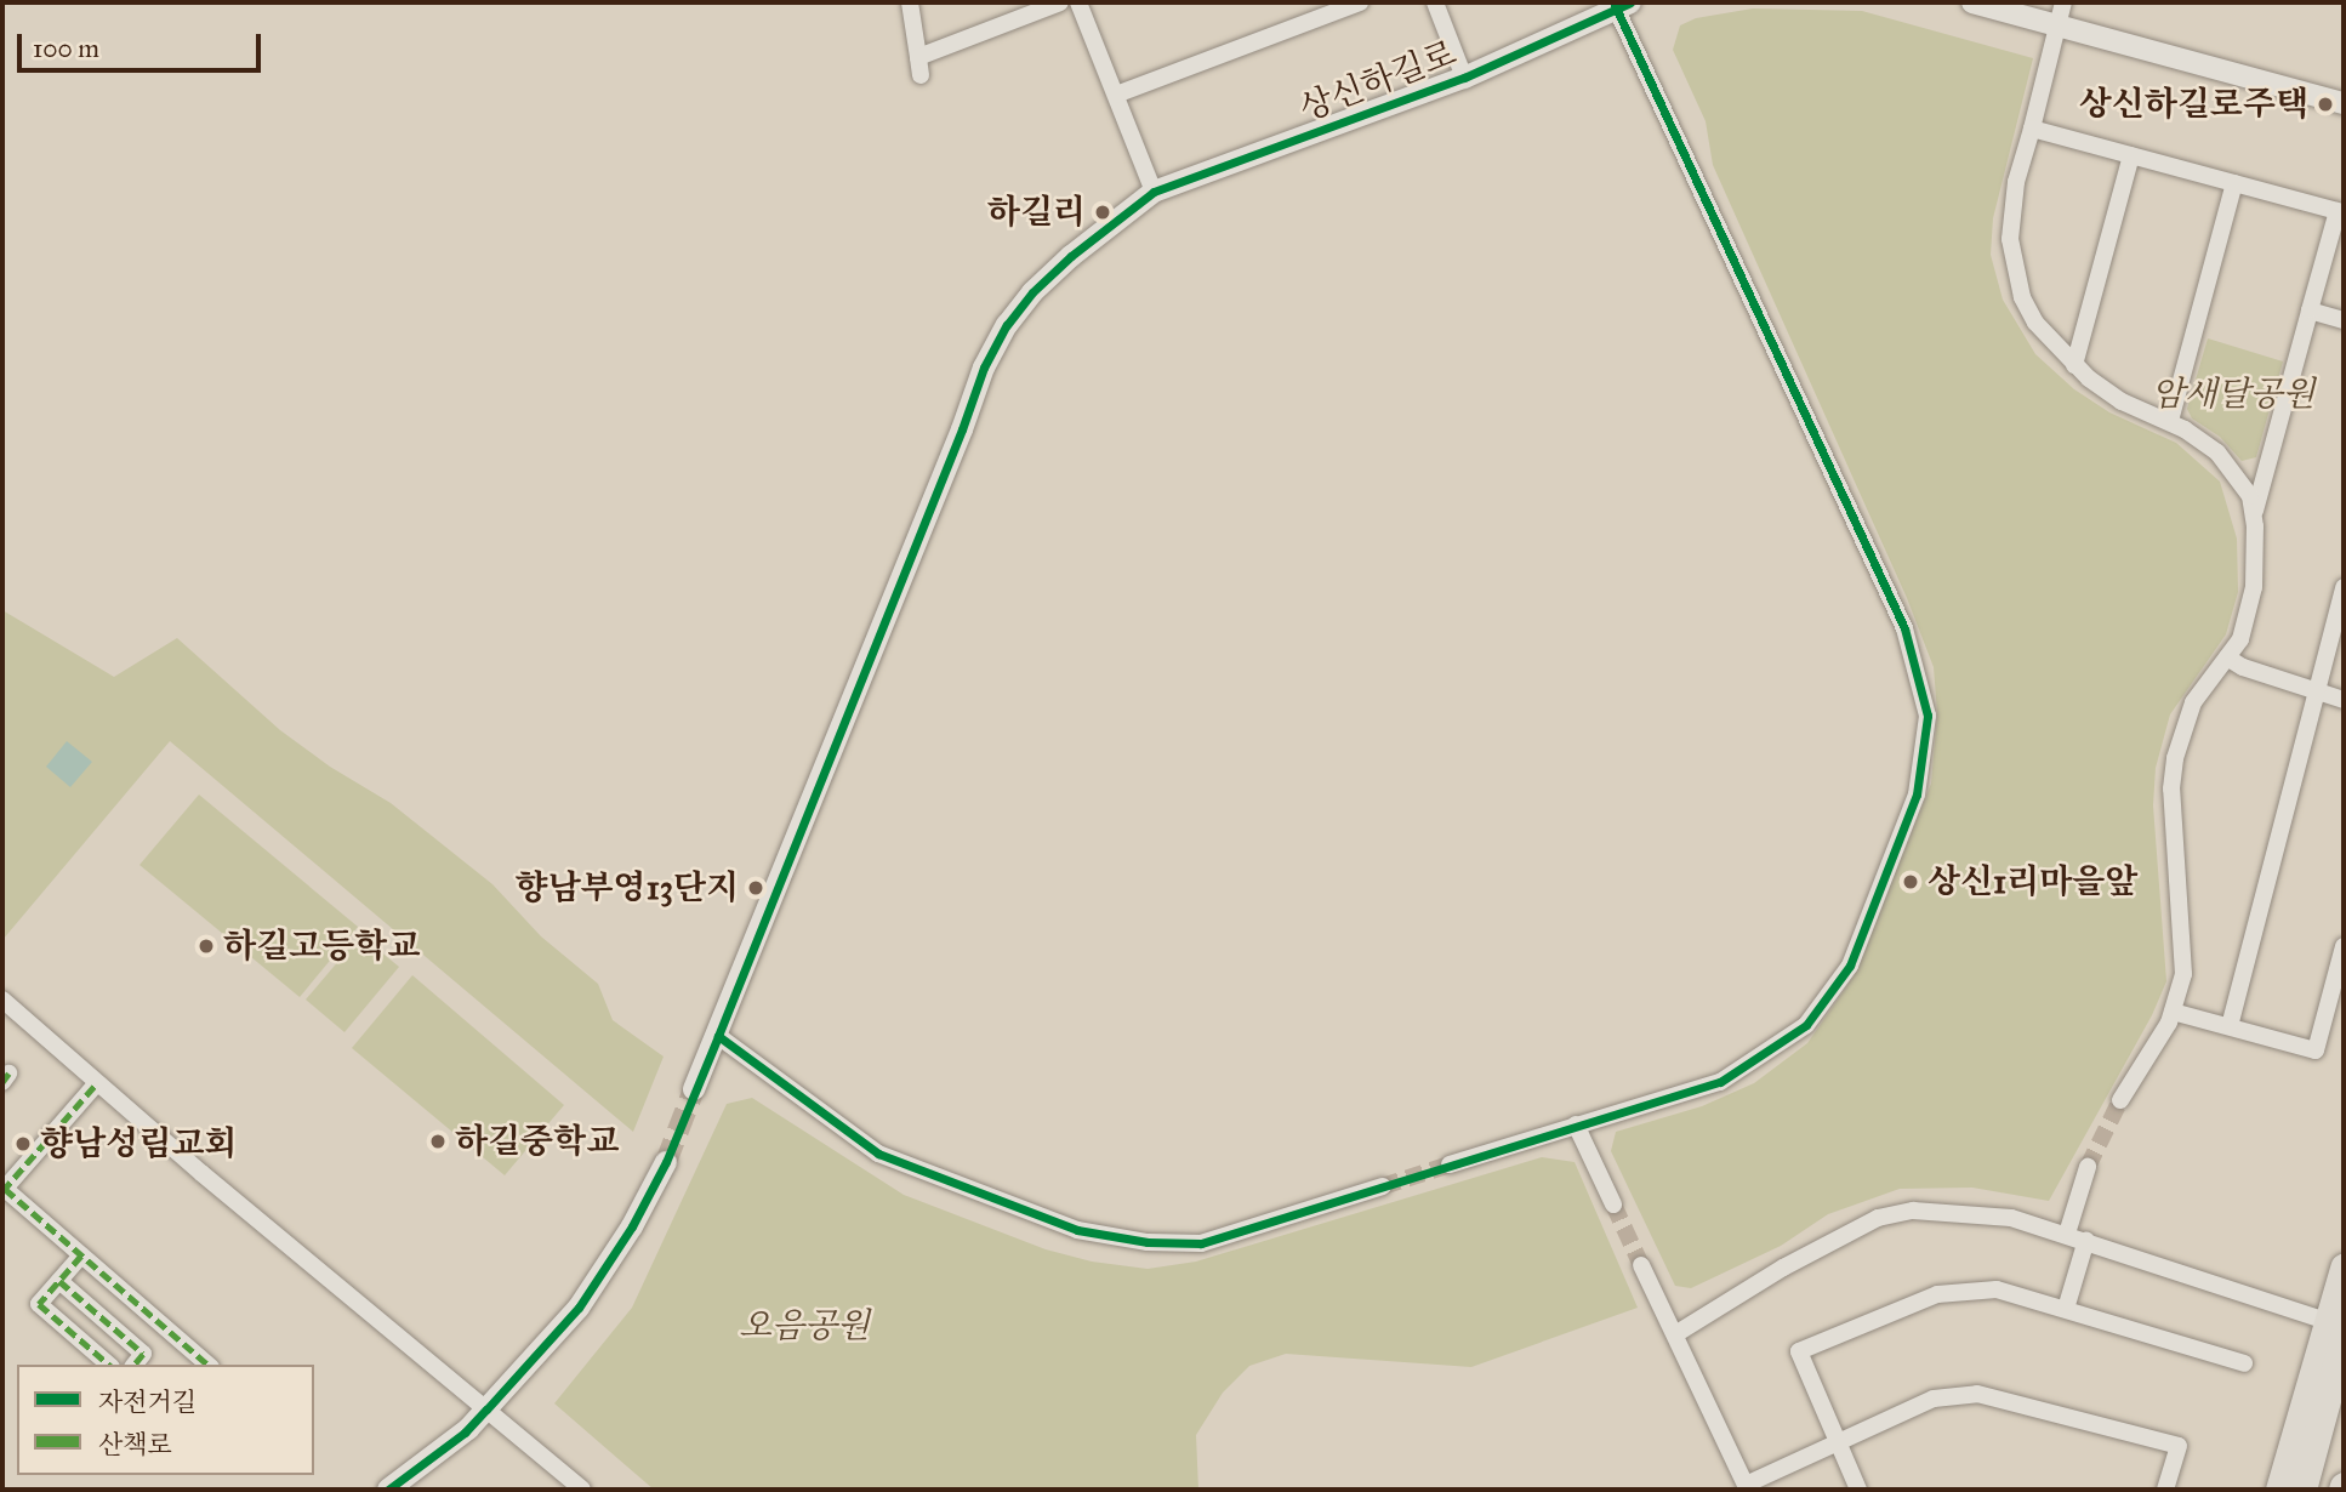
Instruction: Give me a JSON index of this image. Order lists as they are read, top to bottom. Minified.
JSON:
{"streets":{"street":["상신하길로"]},"parks":["암새달공원","오음공원"],"places":["상신하길로주택","하길리","상신1리마을앞","향남부영13단지","하길고등학교","하길중학교","향남성림교회"],"legend":["자전거길","산책로"],"scale_bar":"100 m"}
